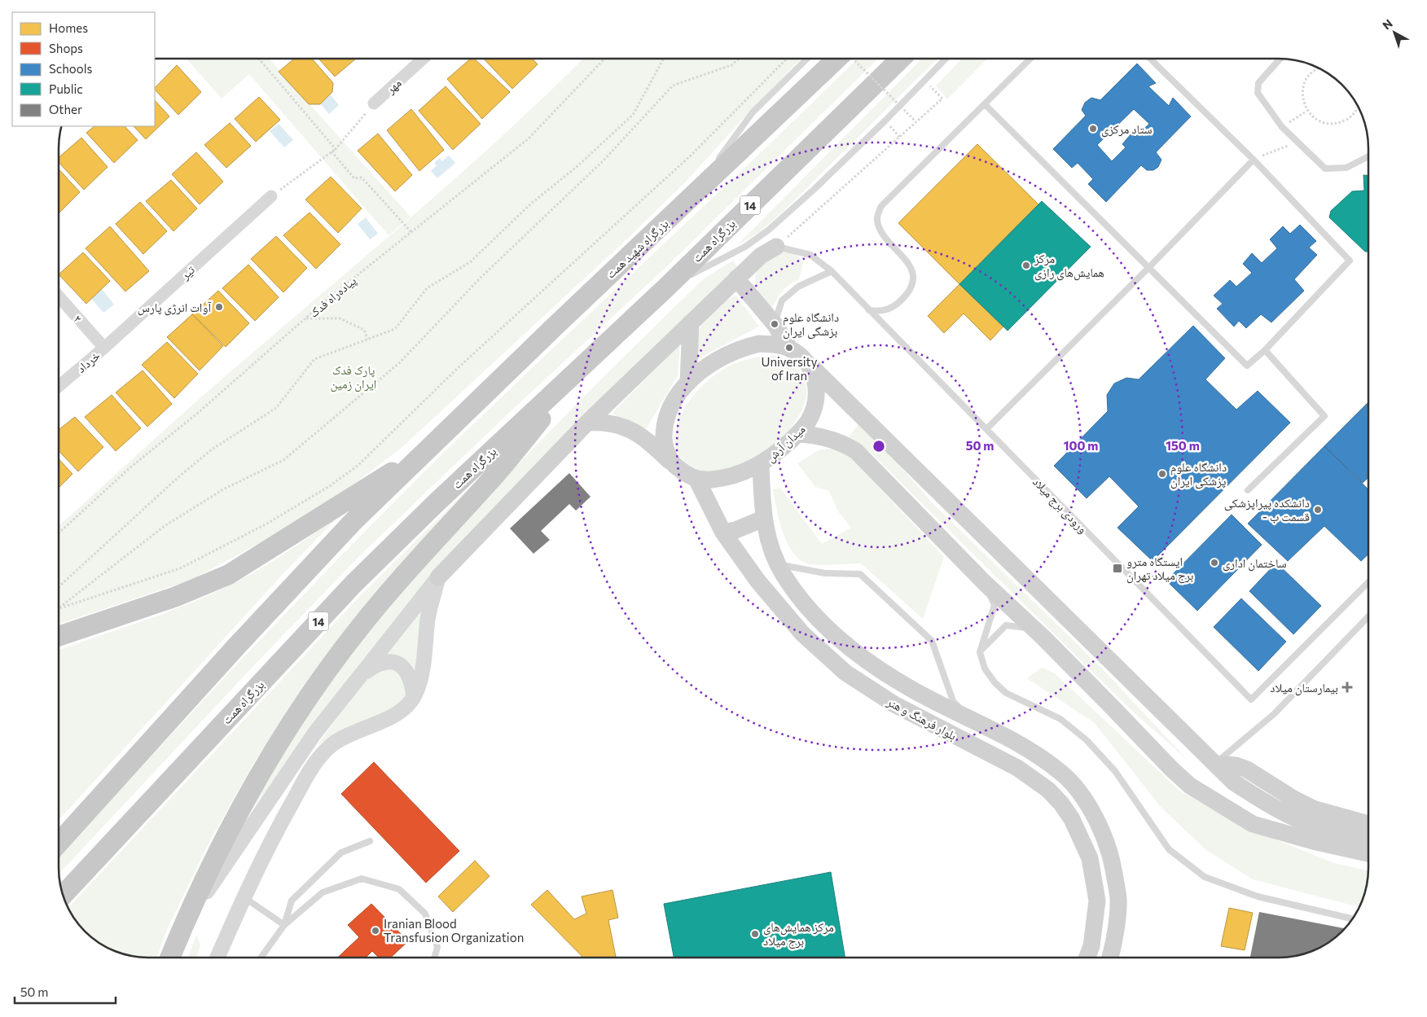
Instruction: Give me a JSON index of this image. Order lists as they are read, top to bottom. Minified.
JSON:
{"streets":{"highway":["14","بزرگراه همت","بزرگراه شهید همت"],"main road":["میدان آرش","بلوار فرهنگ و هنر"],"street":["مهر","تیر","۲","خرداد"],"lane":["ورودی برج میلاد"],"path":["پیاده‌راه فدک"]},"crossings":[["تیر","۲"],["تیر","خرداد"],["۲","خرداد"],["میدان آرش","بلوار فرهنگ و هنر"]],"parks":["پارک فدک ایران زمین"],"places":{"other":["ستاد مرکزی","مرکز همایش‌های رازی","آوات انرژی پارس","دانشگاه علوم بزشگى ايران","University of Iran","دانشگاه علوم پزشکی ایران","دانشکده پیراپزشکی - قسمت ب","ساختمان اداری","Iranian Blood Transfusion Organization","مرکز همایش‌های برج میلاد"],"transit":["ایستگاه مترو برج میلاد تهران"],"health":["بیمارستان میلاد"]},"legend":["Homes","Shops","Schools","Public","Other"],"scale_bar":"50 m","north":"top left","rings":["50 m","100 m","150 m"]}
